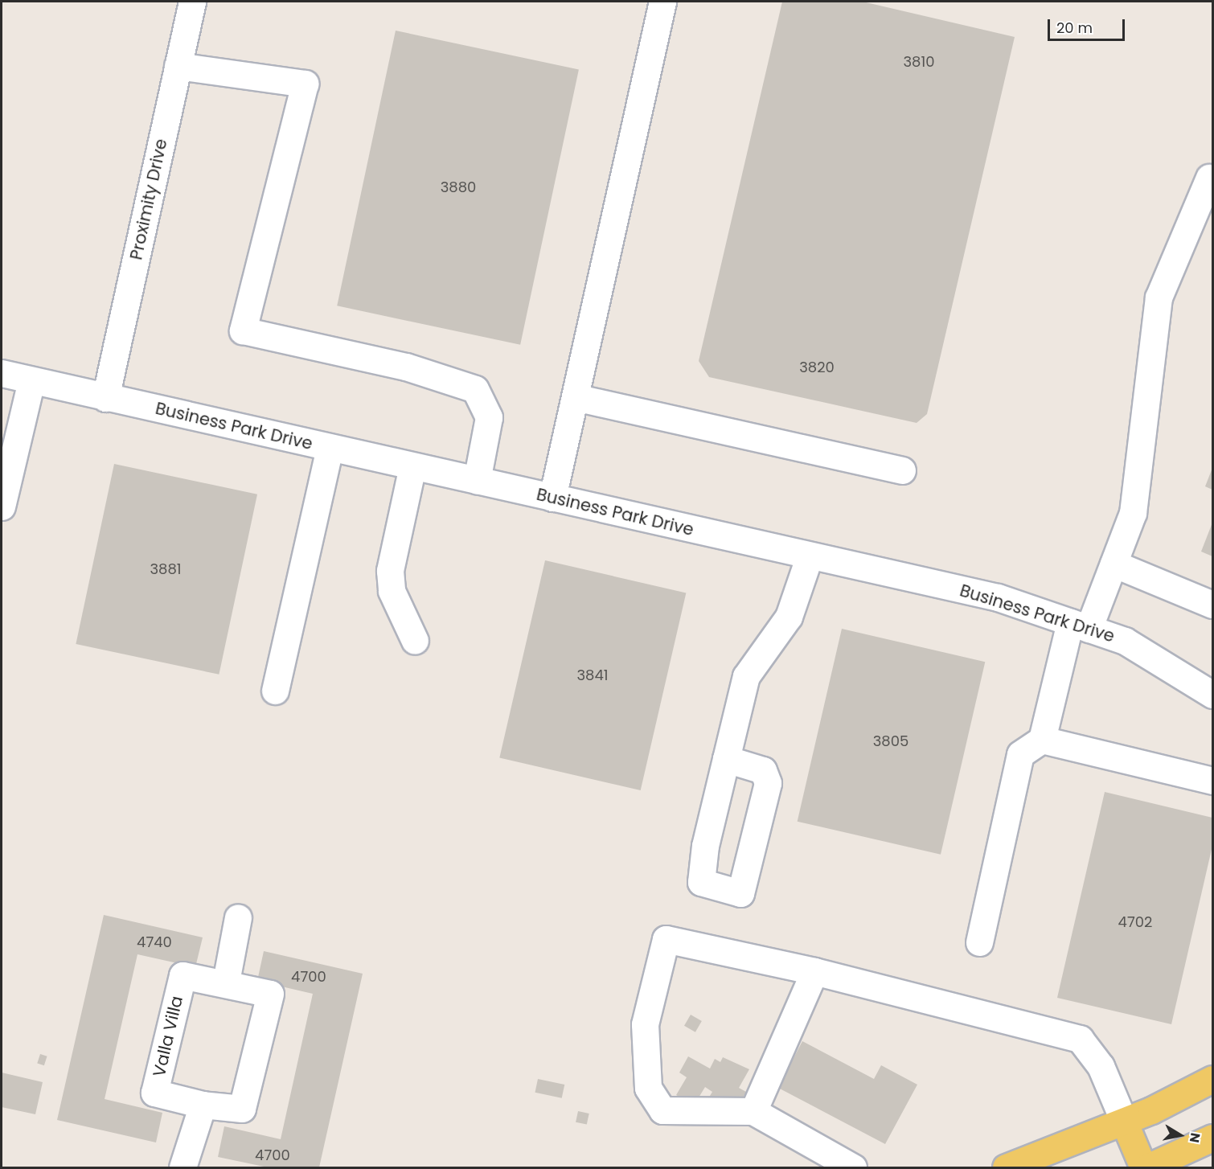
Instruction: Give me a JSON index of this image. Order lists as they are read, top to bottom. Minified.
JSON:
{"streets":{"street":["Proximity Drive","Business Park Drive","Valla Villa"]},"crossings":[["Proximity Drive","Business Park Drive"]],"house_numbers":["3810","3880","3820","3881","3841","3805","4702","4740","4700","4700"],"scale_bar":"20 m","north":"right"}
